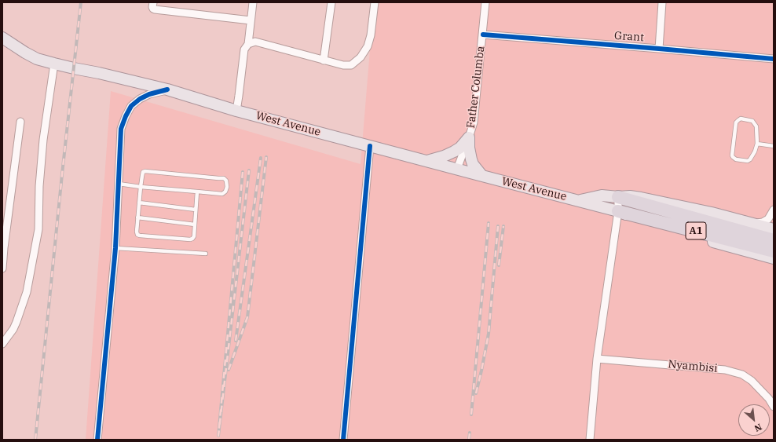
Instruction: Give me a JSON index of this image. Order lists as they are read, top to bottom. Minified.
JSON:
{"streets":{"highway":["A1"],"main road":["West Avenue"],"street":["Grant","Father Columba","Nyambisi"]},"crossings":[["Grant","Father Columba"],["Father Columba","West Avenue"],["West Avenue","A1"]],"north":"bottom right"}
